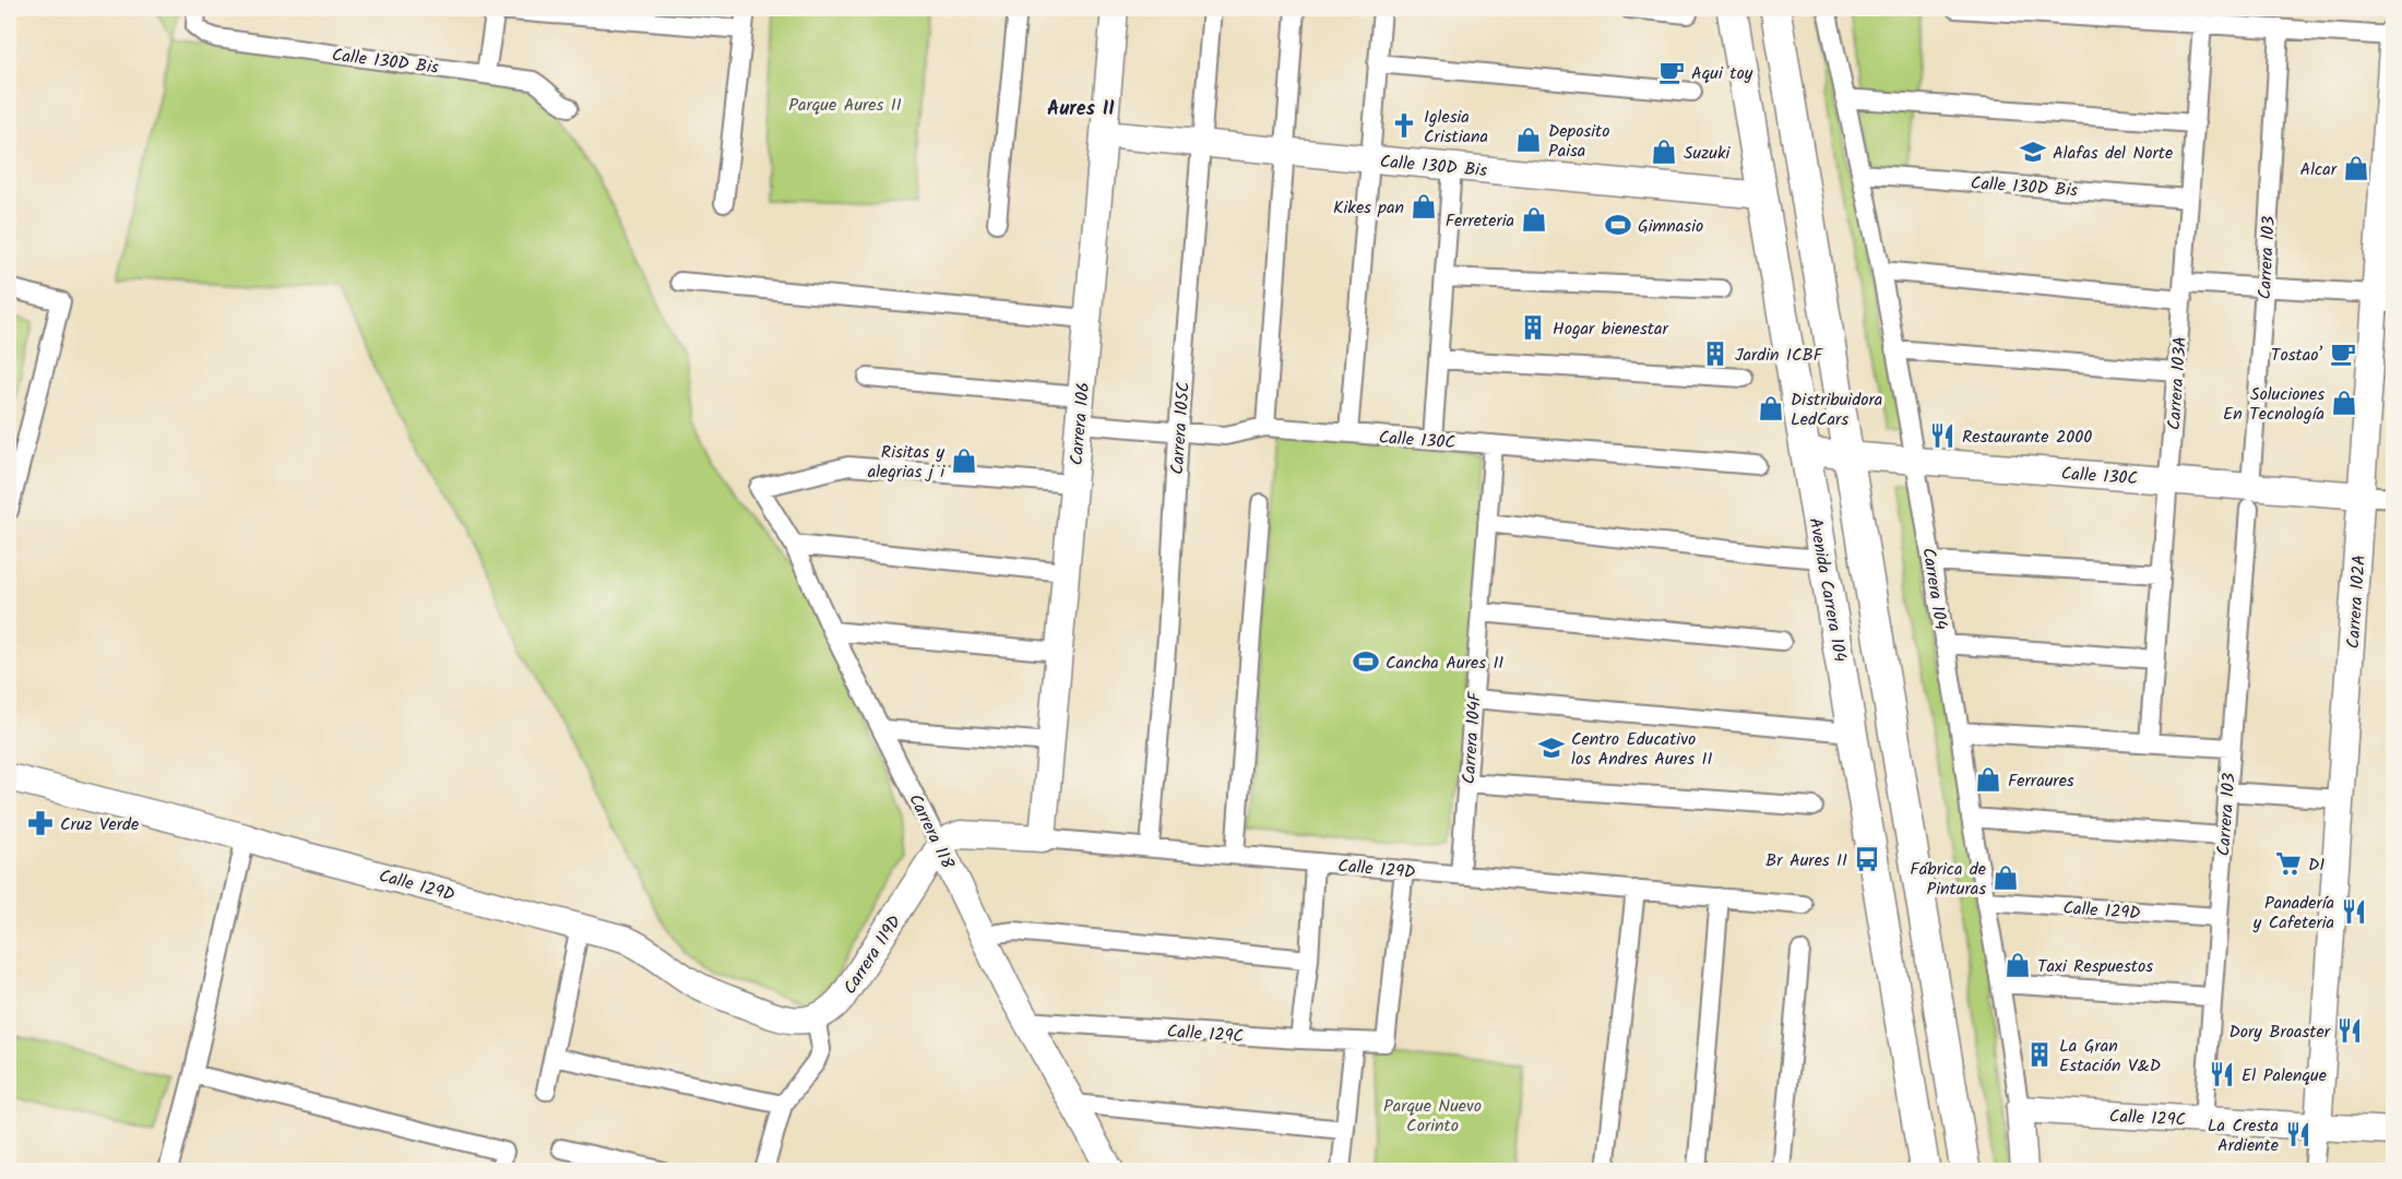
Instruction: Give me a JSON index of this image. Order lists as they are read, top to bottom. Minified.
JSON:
{"streets":{"main road":["Avenida Carrera 104"],"street":["Calle 130D Bis","Carrera 103","Carrera 103A","Carrera 106","Carrera 105C","Calle 130C","Carrera 104","Carrera 102A","Carrera 104F","Carrera 118","Calle 129D","Carrera 119D","Calle 129C"]},"crossings":[["Calle 130D Bis","Carrera 103A"],["Calle 130D Bis","Carrera 106"],["Calle 130D Bis","Carrera 105C"],["Calle 130D Bis","Carrera 104"],["Calle 130D Bis","Avenida Carrera 104"],["Carrera 103","Calle 130C"],["Carrera 103","Calle 129D"],["Carrera 103","Calle 129C"],["Carrera 103A","Calle 130C"],["Carrera 106","Calle 130C"],["Carrera 106","Carrera 118"],["Carrera 106","Calle 129D"],["Carrera 105C","Calle 130C"],["Carrera 105C","Calle 129D"],["Calle 130C","Carrera 104"],["Calle 130C","Avenida Carrera 104"],["Calle 130C","Carrera 102A"],["Calle 130C","Carrera 104F"],["Carrera 104","Calle 129D"],["Carrera 104","Calle 129C"],["Carrera 102A","Calle 129C"],["Carrera 104F","Calle 129D"],["Carrera 118","Calle 129D"],["Carrera 118","Carrera 119D"],["Carrera 118","Calle 129C"],["Calle 129D","Carrera 119D"],["Calle 129D","Calle 129C"]],"districts":["Aures II"],"parks":["Parque Aures II","Parque Nuevo Corinto"],"places":{"cafe":["Aqui toy","Tostao’"],"church":["Iglesia Cristiana"],"shop":["Deposito Paisa","Suzuki","Alcar","Kikes pan","Ferreteria","Soluciones En Tecnología","Distribuidora LedCars","Risitas y alegrias j i","Ferraures","Fábrica de Pinturas","Taxi Respuestos"],"school or university":["Alafas del Norte","Centro Educativo los Andres Aures II"],"sports":["Gimnasio","Cancha Aures II"],"building":["Hogar bienestar","Jardin ICBF","La Gran Estación V&D"],"restaurant":["Restaurante 2000","Panadería y Cafeteria","Dory Broaster","El Palenque","La Cresta Ardiente"],"pharmacy":["Cruz Verde"],"bus stop":["Br Aures II"],"supermarket":["D1"]}}
